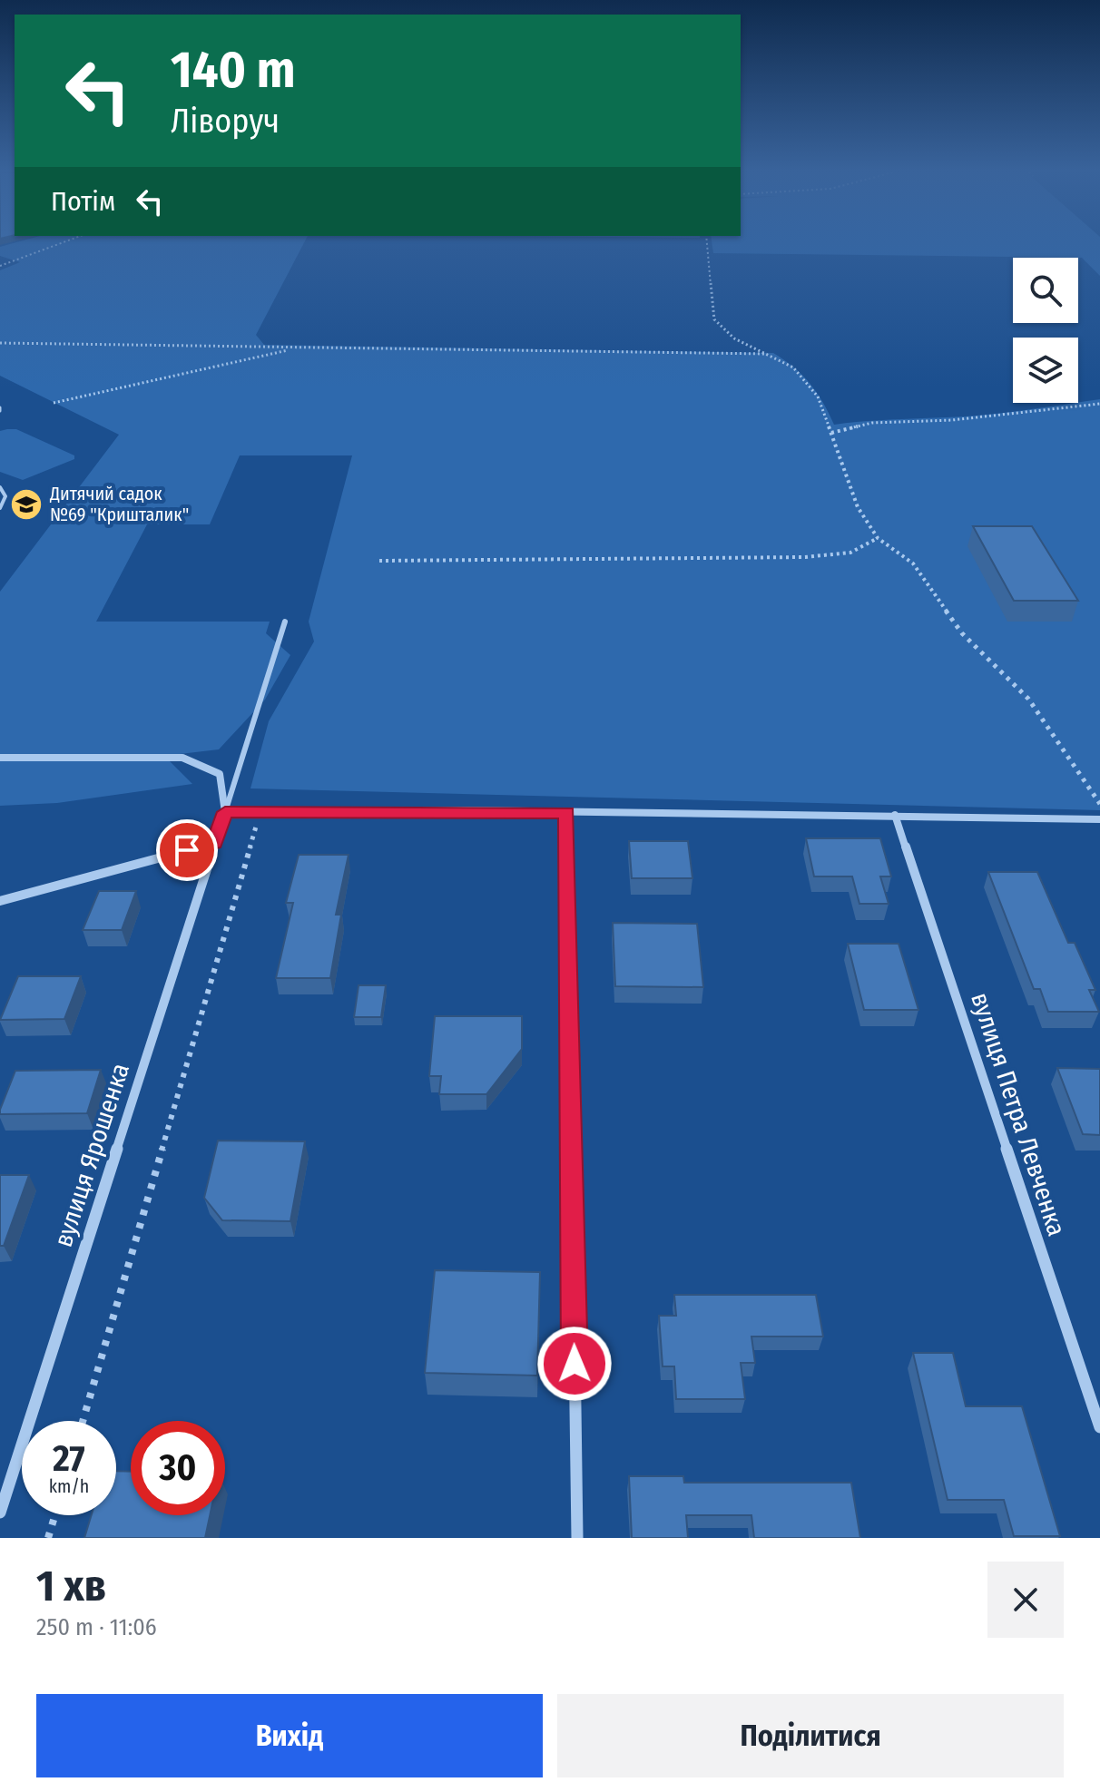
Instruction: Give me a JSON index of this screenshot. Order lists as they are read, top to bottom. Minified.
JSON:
{"streets":{"street":["вулиця Петра Левченка","вулиця Ярошенка"]},"places":{"school or university":["Дитячий садок №69 \"Кришталик\""]},"page":{"turn":["140 m","Ліворуч"],"then":"Потім","speed":"27 km/h","limit":"30","heading":["1 хв","250 m · 11:06"],"buttons":["Вихід","Поділитися"]}}
